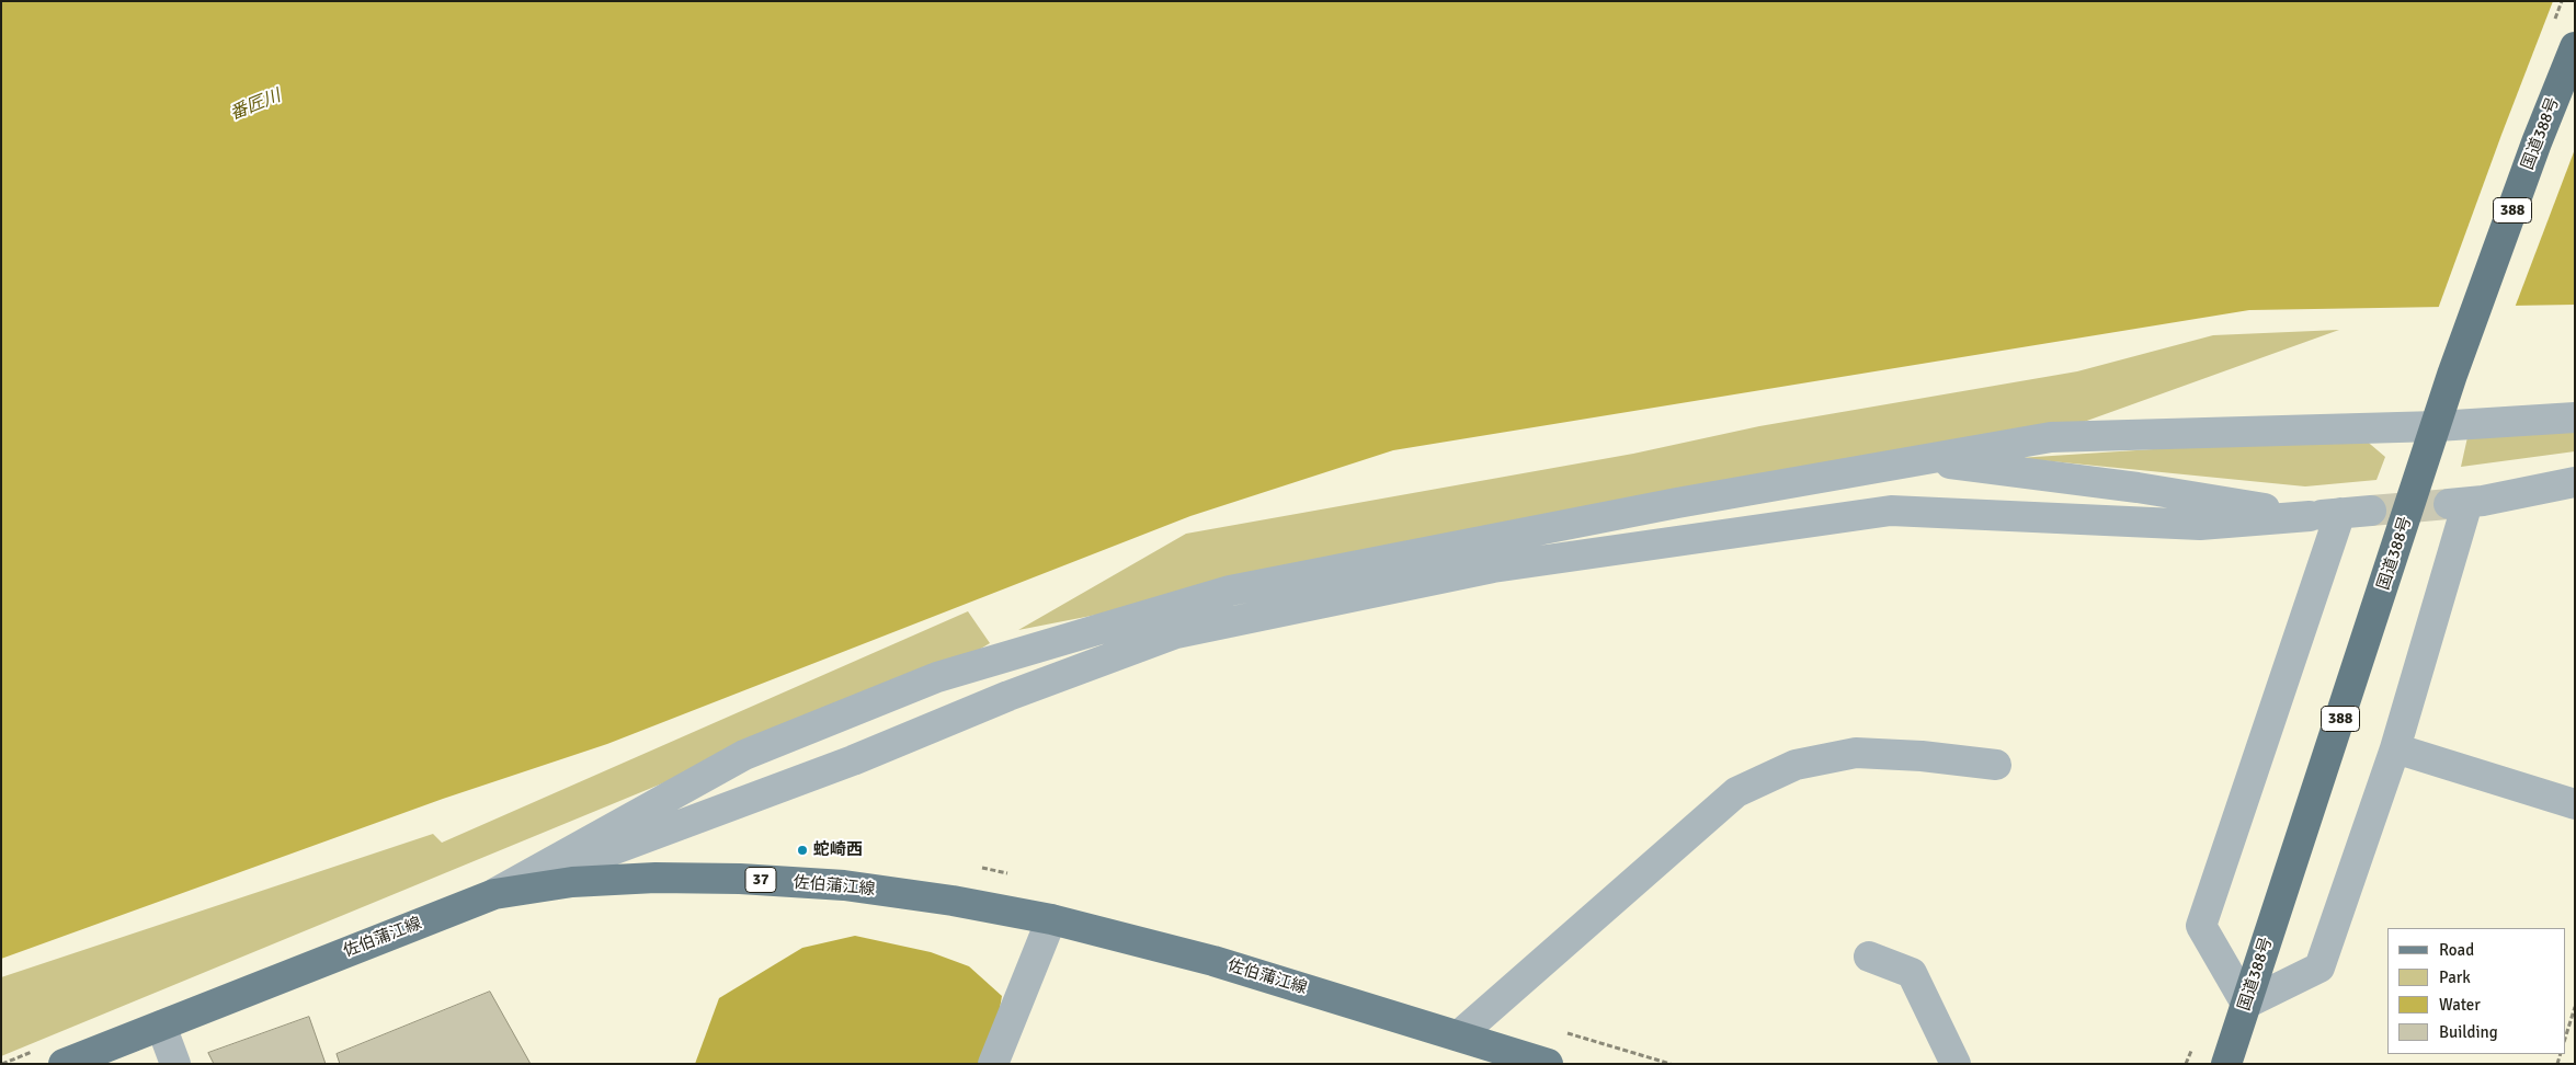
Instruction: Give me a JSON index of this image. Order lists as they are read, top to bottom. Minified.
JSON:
{"streets":{"highway":["国道388号","388"],"main road":["37","佐伯蒲江線"]},"water":["番匠川"],"places":["蛇崎西"],"legend":["Road","Park","Water","Building"]}
